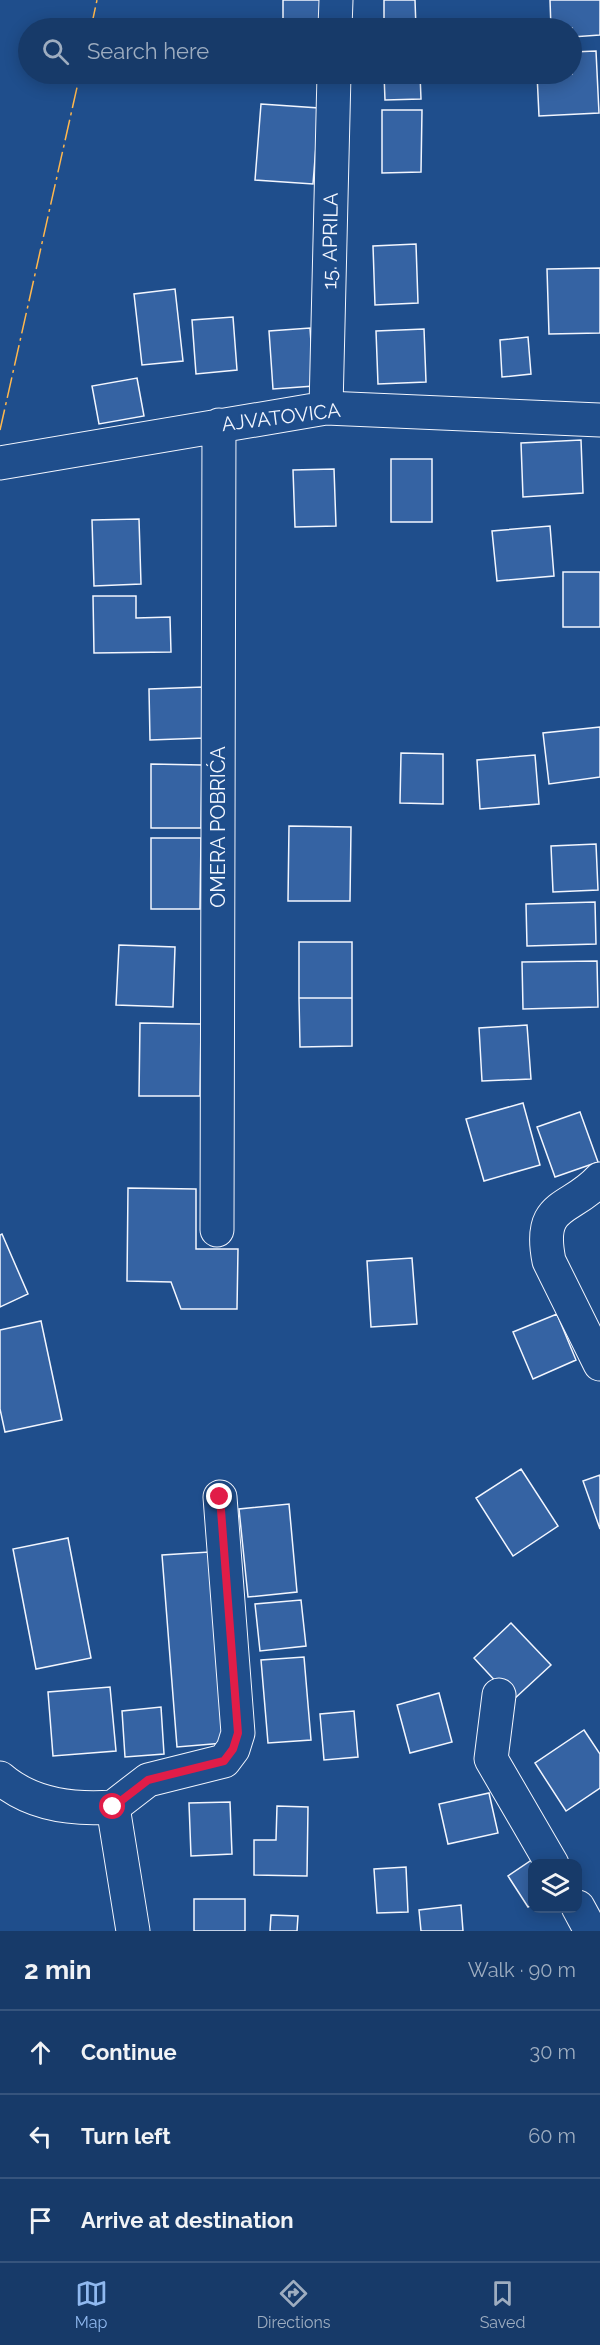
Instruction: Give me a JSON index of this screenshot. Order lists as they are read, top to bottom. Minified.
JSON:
{"streets":{"street":["15. APRILA","AJVATOVICA","OMERA POBRIĆA"]},"crossings":[["15. APRILA","AJVATOVICA"],["AJVATOVICA","OMERA POBRIĆA"]],"page":{"search":"Search here","heading":["2 min","Walk · 90 m"],"list":[["Continue","30 m"],["Turn left","60 m"],"Arrive at destination"],"nav":["Map","Directions","Saved"]}}
